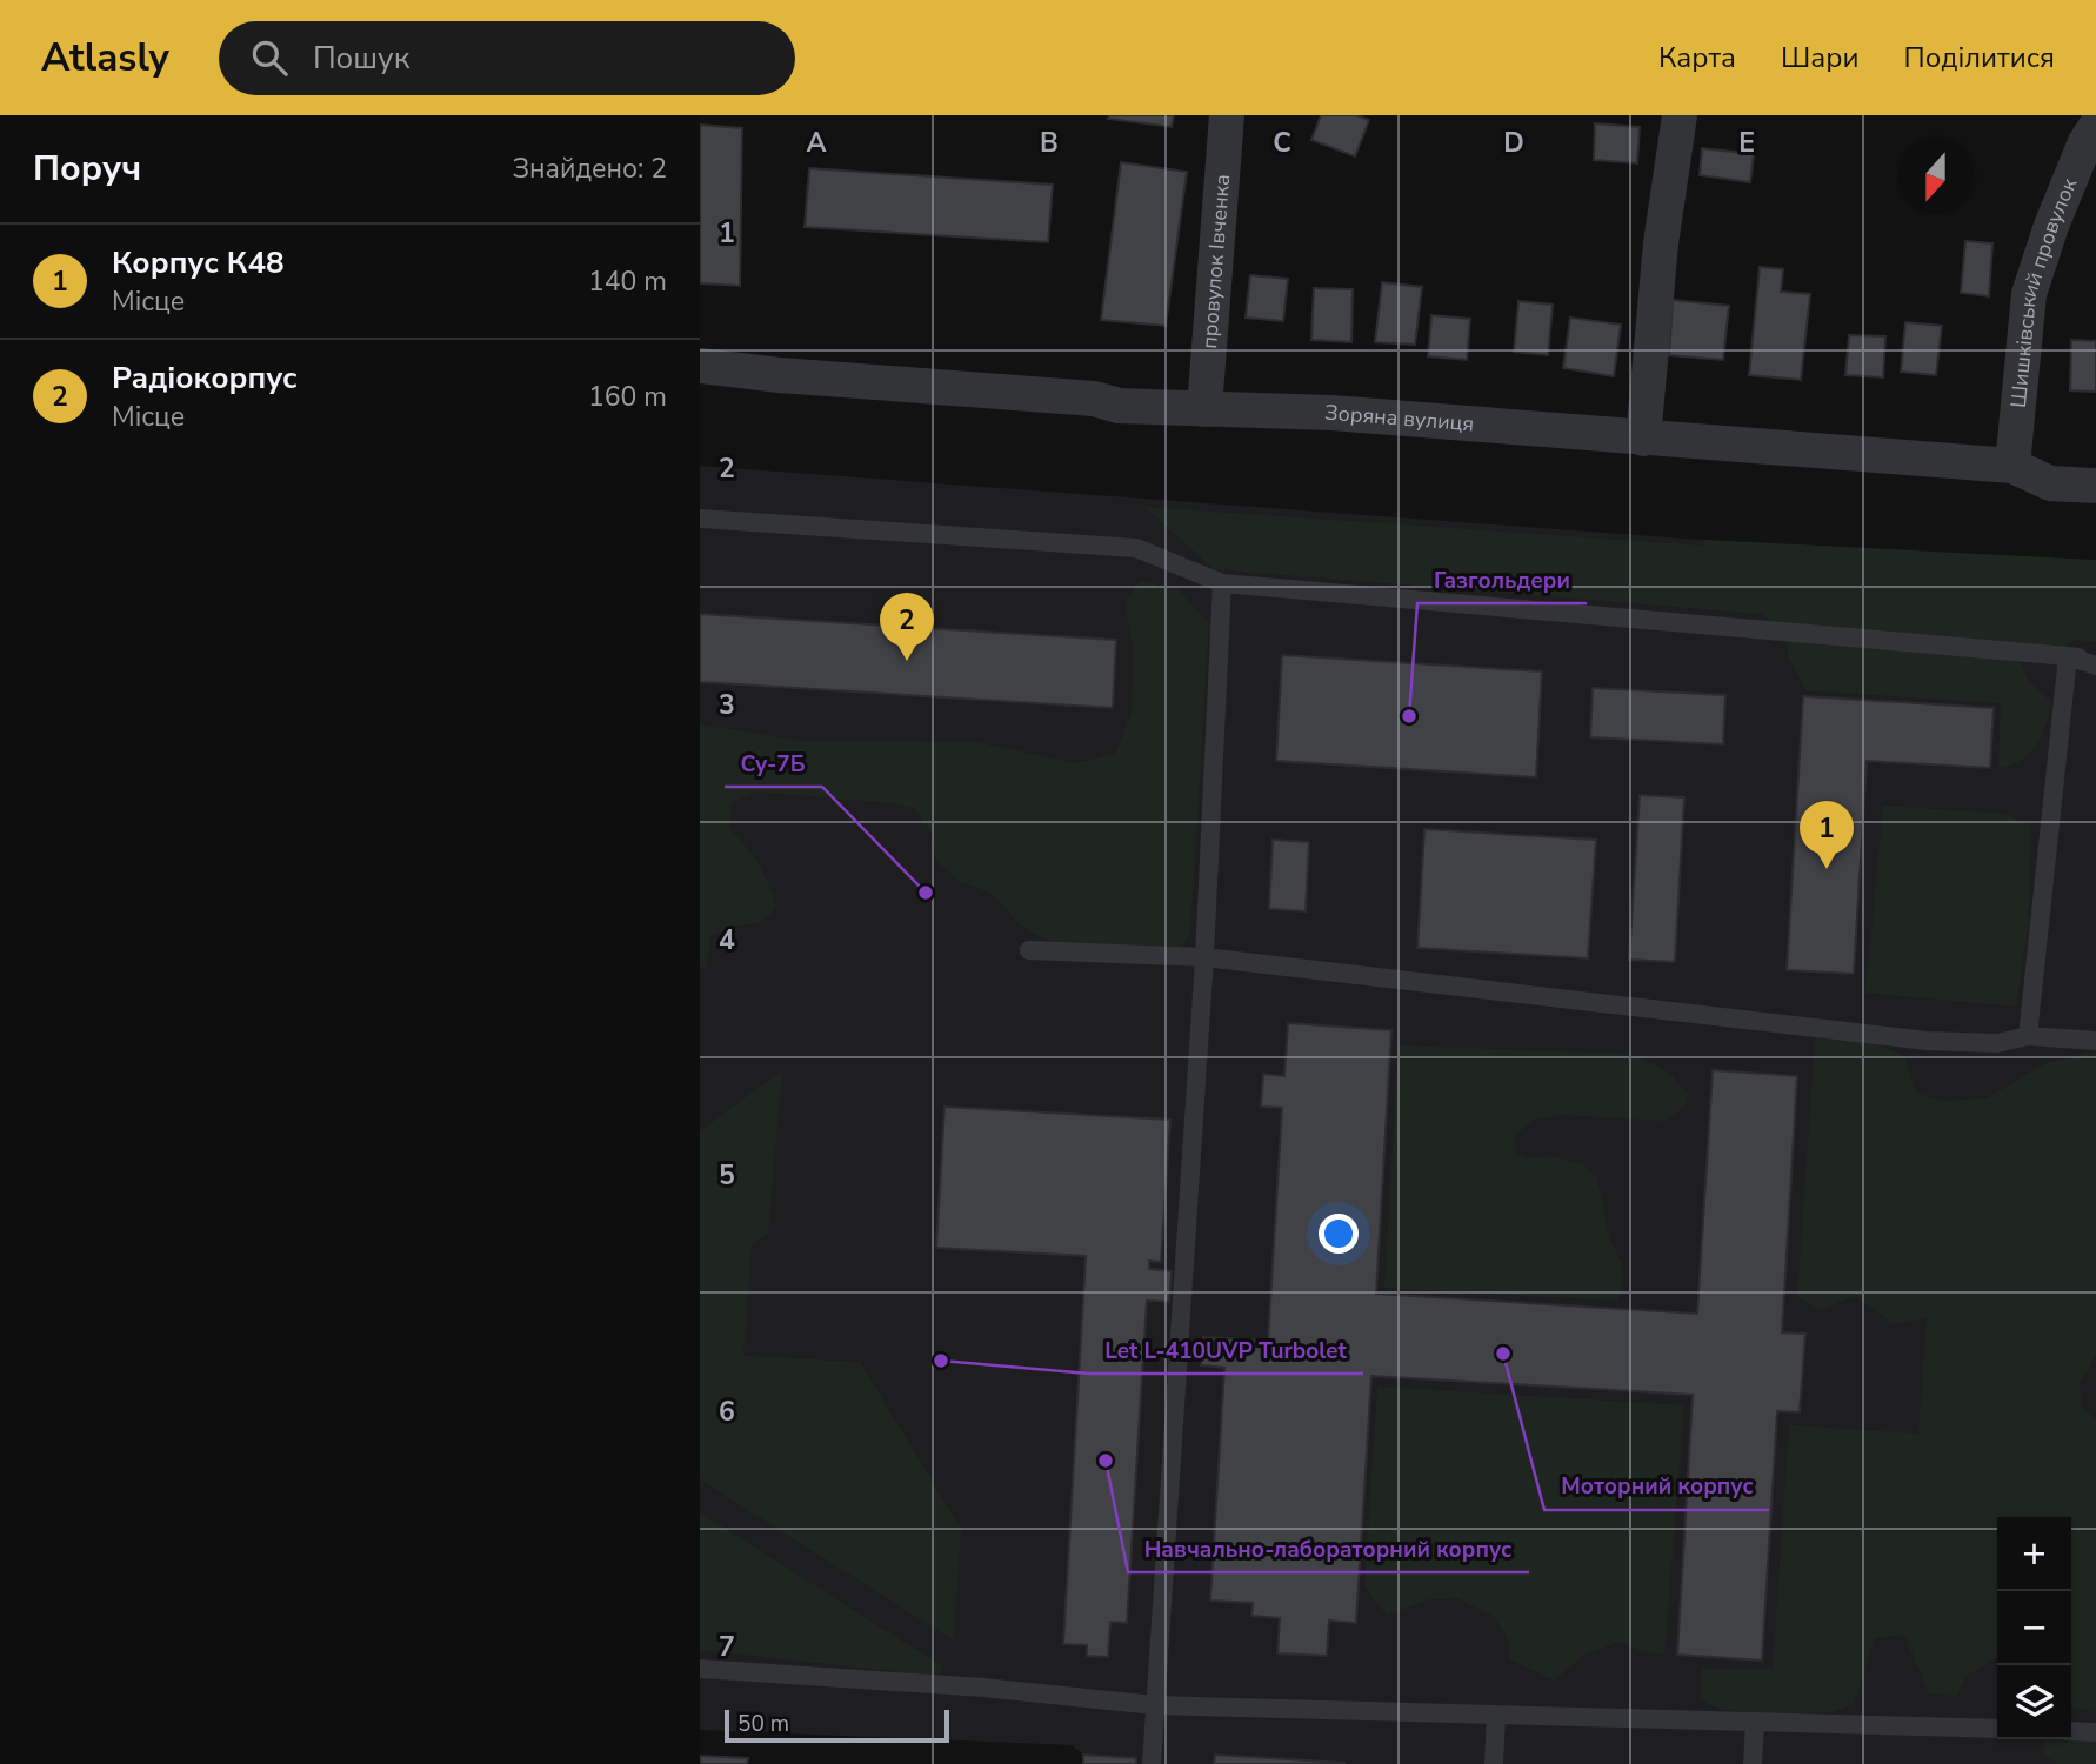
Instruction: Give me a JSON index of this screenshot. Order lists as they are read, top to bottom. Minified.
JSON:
{"streets":{"street":["провулок Івченка","Шишківський провулок","Зоряна вулиця"]},"crossings":[["провулок Івченка","Зоряна вулиця"],["Шишківський провулок","Зоряна вулиця"]],"places":["Газгольдери","Су-7Б","Моторний корпус","Let L-410UVP Turbolet","Навчально-лабораторний корпус"],"scale_bar":"50 m","north":"bottom","page":{"header":"Atlasly","search":"Пошук","nav":["Карта","Шари","Поділитися"],"heading":["Поруч","Знайдено: 2"],"list":[{"mark":"1","name":"Корпус К48","note":"Місце","value":"140 m"},{"mark":"2","name":"Радіокорпус","note":"Місце","value":"160 m"}],"pins":["2","1"],"map_buttons":["+","−"],"scale":"50 m"},"grid":{"columns":["A","B","C","D","E"],"rows":["1","2","3","4","5","6","7"]}}
